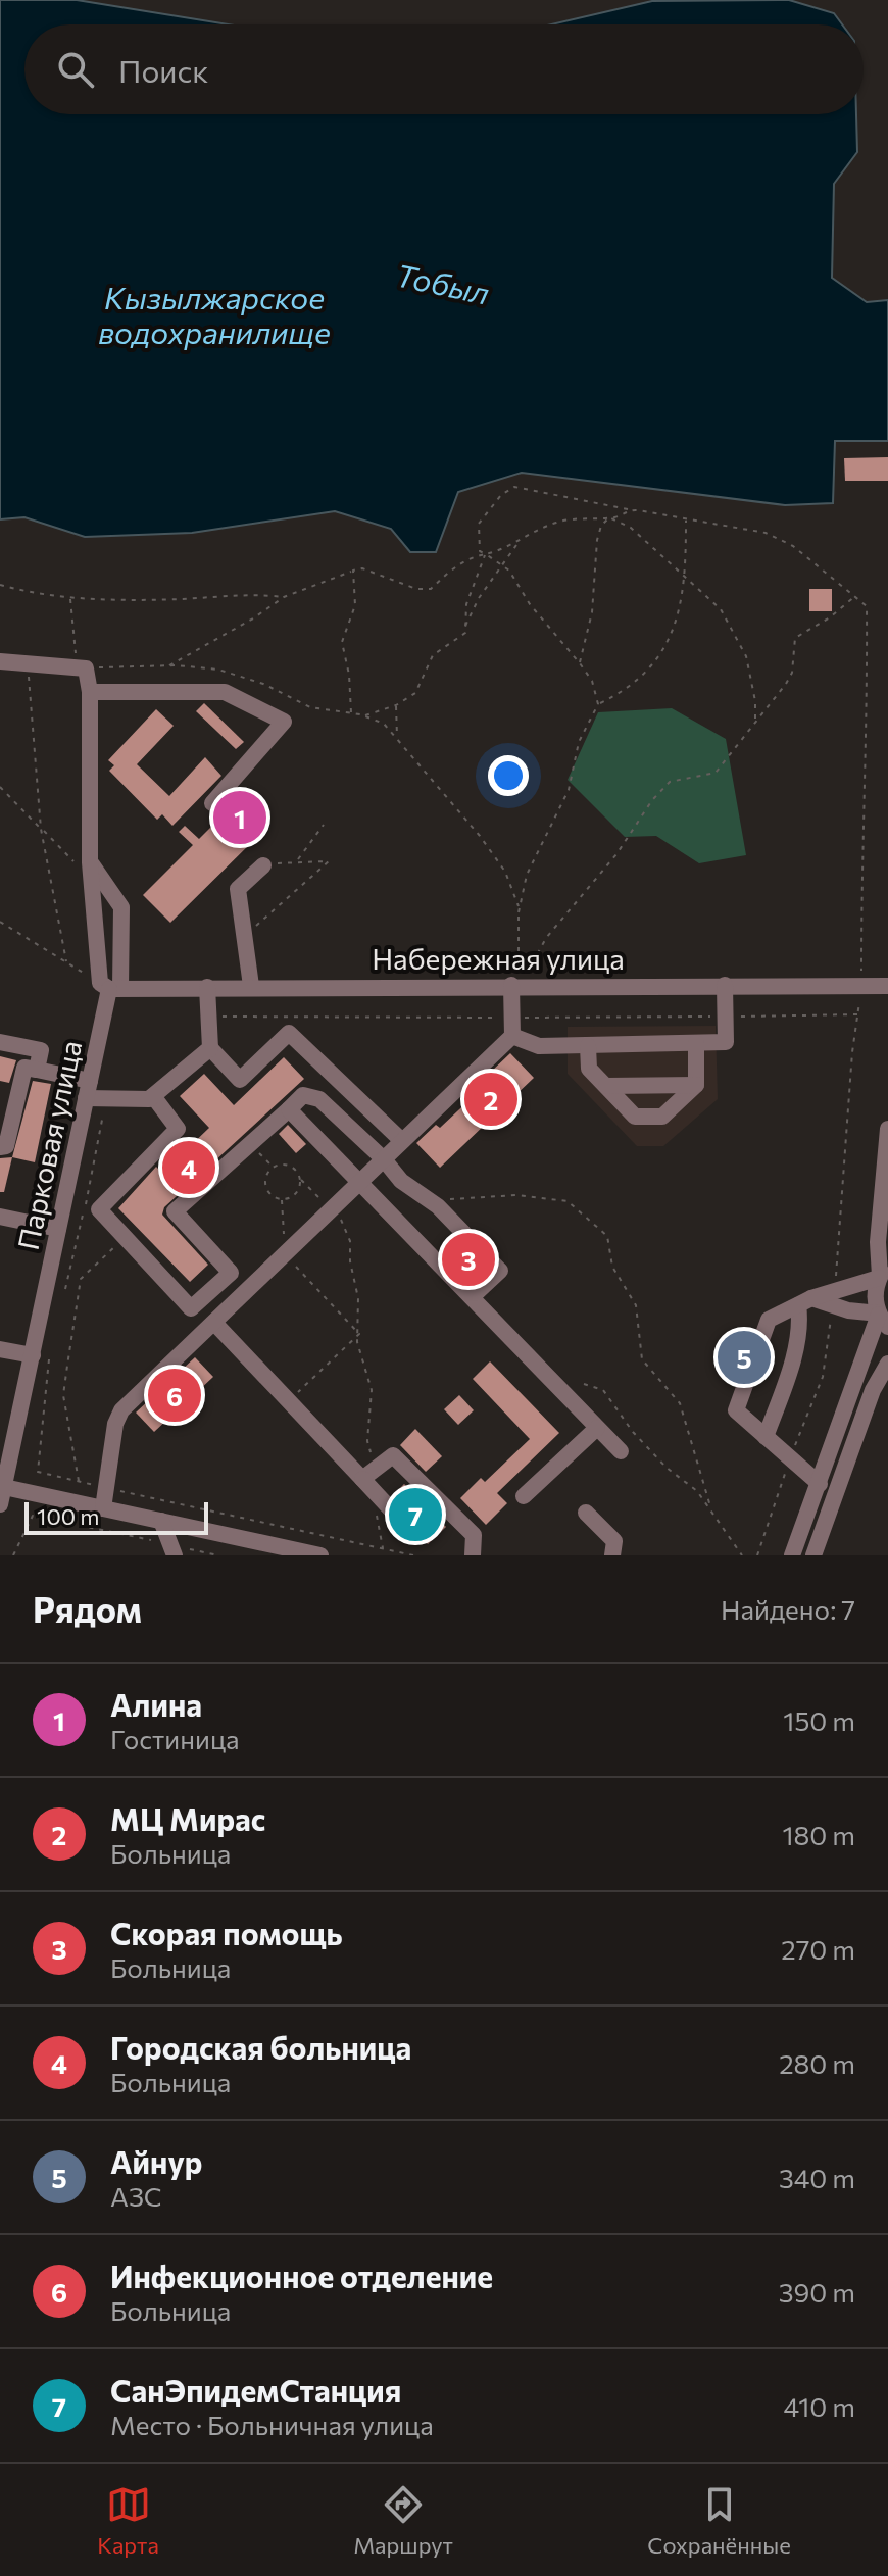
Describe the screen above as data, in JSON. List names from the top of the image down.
{
  "streets": {
    "street": ["Набережная улица", "Парковая улица"]
  },
  "crossings": [
    ["Набережная улица", "Парковая улица"]
  ],
  "water": ["Тобыл", "Кызылжарское водохранилище"],
  "scale_bar": "100 m",
  "page": {
    "search": "Поиск",
    "pins": [
      "1",
      "2",
      "4",
      "3",
      "5",
      "6",
      "7"
    ],
    "scale": "100 m",
    "heading": ["Рядом", "Найдено: 7"],
    "list": [
      {
        "mark": "1",
        "name": "Алина",
        "note": "Гостиница",
        "value": "150 m"
      },
      {
        "mark": "2",
        "name": "МЦ Мирас",
        "note": "Больница",
        "value": "180 m"
      },
      {
        "mark": "3",
        "name": "Скорая помощь",
        "note": "Больница",
        "value": "270 m"
      },
      {
        "mark": "4",
        "name": "Городская больница",
        "note": "Больница",
        "value": "280 m"
      },
      {
        "mark": "5",
        "name": "Айнур",
        "note": "АЗС",
        "value": "340 m"
      },
      {
        "mark": "6",
        "name": "Инфекционное отделение",
        "note": "Больница",
        "value": "390 m"
      },
      {
        "mark": "7",
        "name": "СанЭпидемСтанция",
        "note": "Место · Больничная улица",
        "value": "410 m"
      }
    ],
    "nav": ["Карта", "Маршрут", "Сохранённые"]
  }
}
